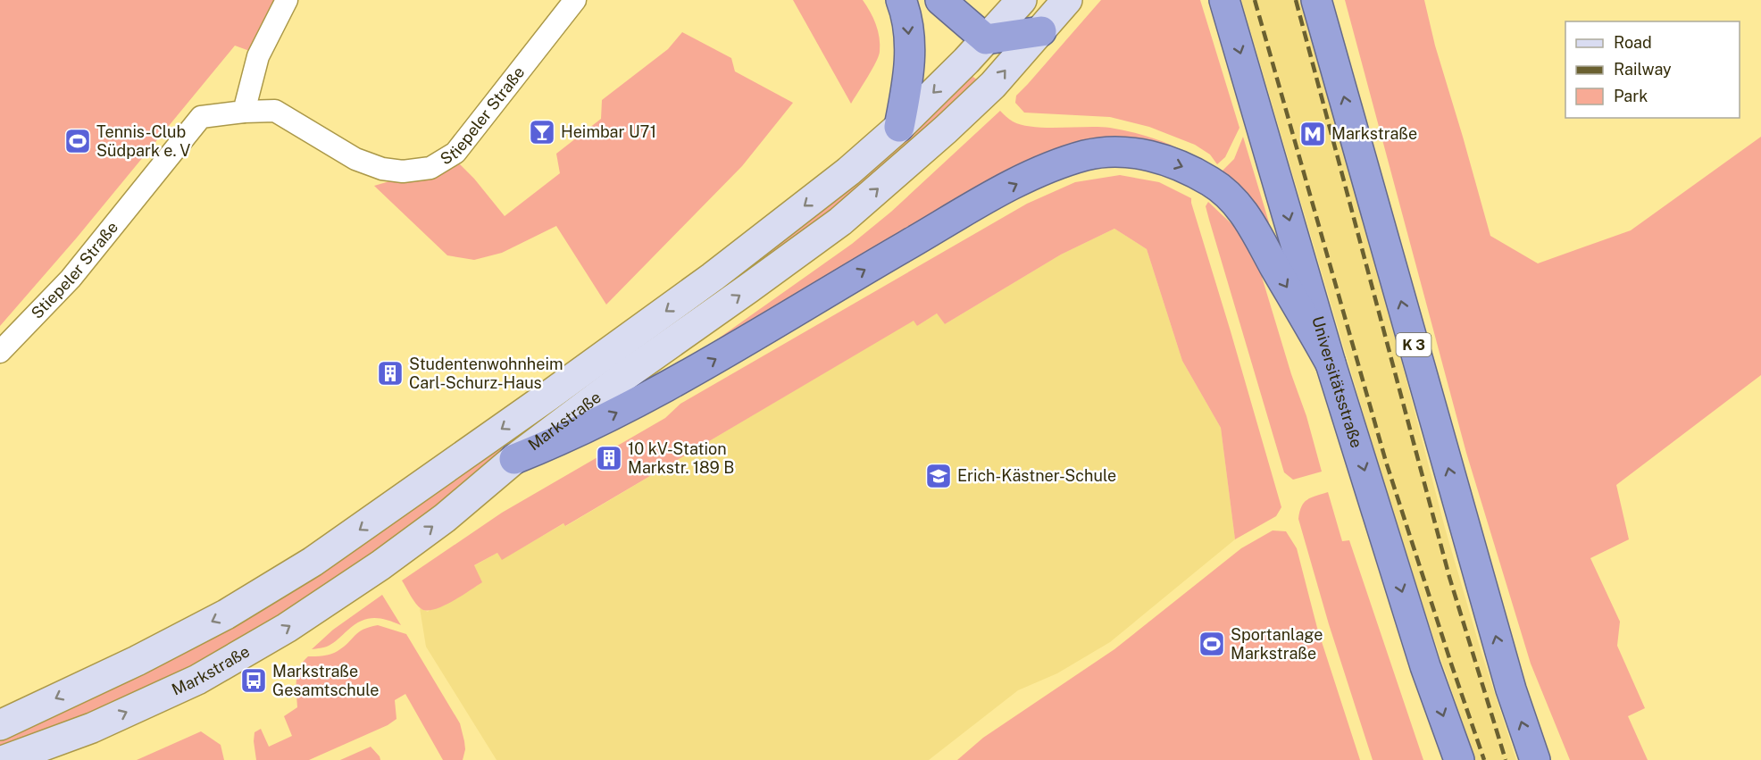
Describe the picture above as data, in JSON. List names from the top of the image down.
{
  "streets": {
    "highway": ["K 3", "Universitätsstraße"],
    "main road": ["Markstraße"],
    "street": ["Stiepeler Straße"]
  },
  "places": {
    "bar": ["Heimbar U71"],
    "metro station": ["Markstraße"],
    "sports": ["Tennis-Club Südpark e. V", "Sportanlage Markstraße"],
    "building": ["Studentenwohnheim Carl-Schurz-Haus", "10 kV-Station Markstr. 189 B"],
    "school or university": ["Erich-Kästner-Schule"],
    "bus stop": ["Markstraße Gesamtschule"]
  },
  "legend": ["Road", "Railway", "Park"]
}
